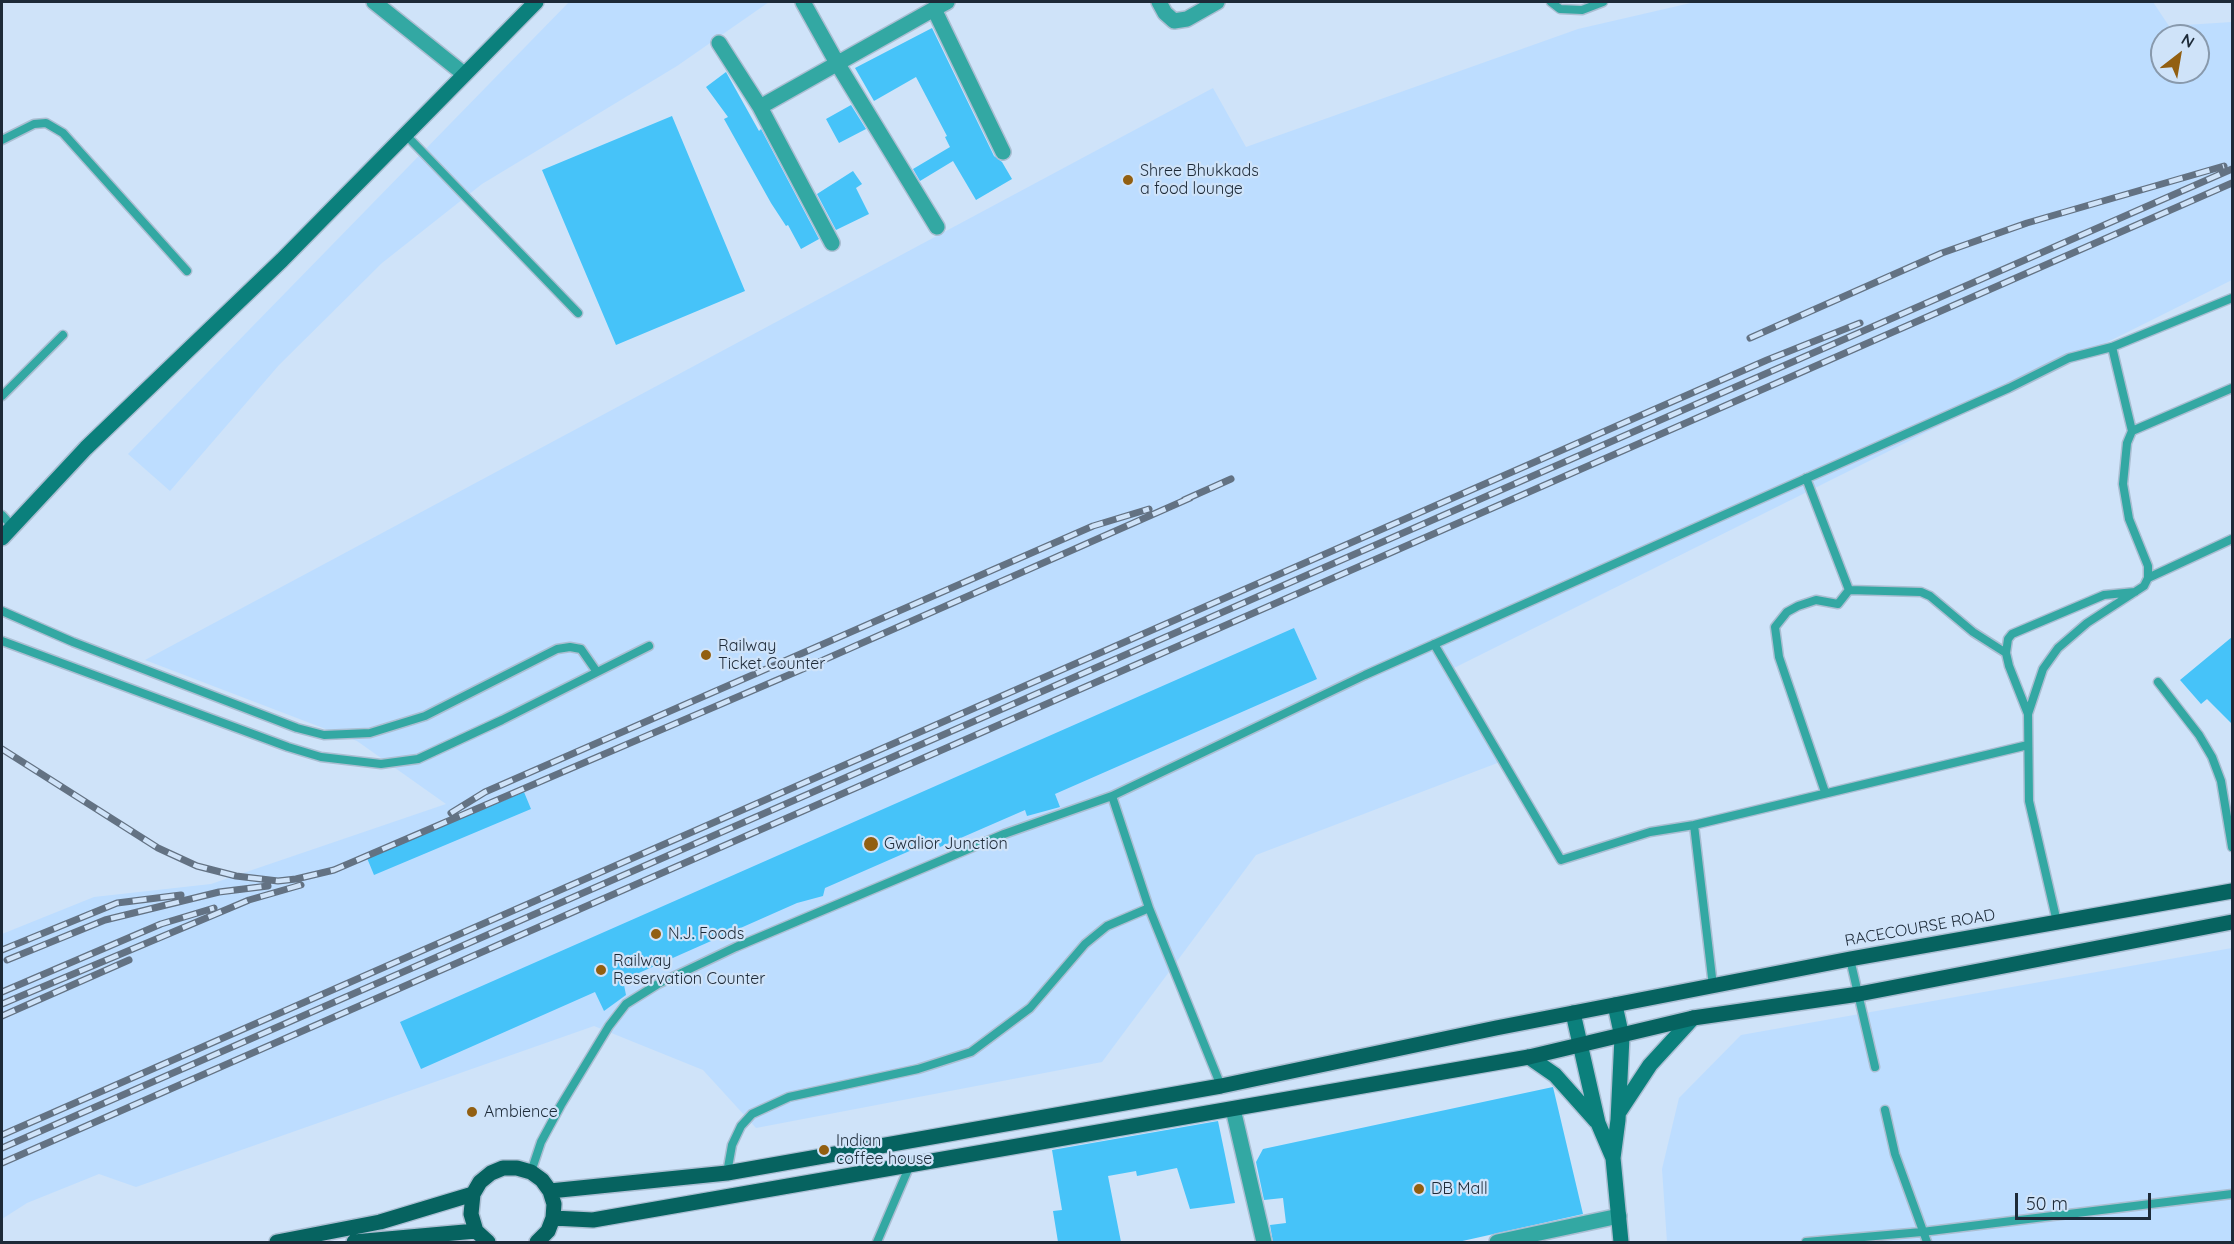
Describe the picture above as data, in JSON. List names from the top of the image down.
{
  "streets": {
    "main road": ["RACECOURSE ROAD"]
  },
  "places": [
    "Shree Bhukkads a food lounge",
    "Railway Ticket Counter",
    "Gwalior Junction",
    "N.J. Foods",
    "Railway Reservation Counter",
    "Ambience",
    "Indian coffee house",
    "DB Mall"
  ],
  "scale_bar": "50 m",
  "north": "top right"
}
